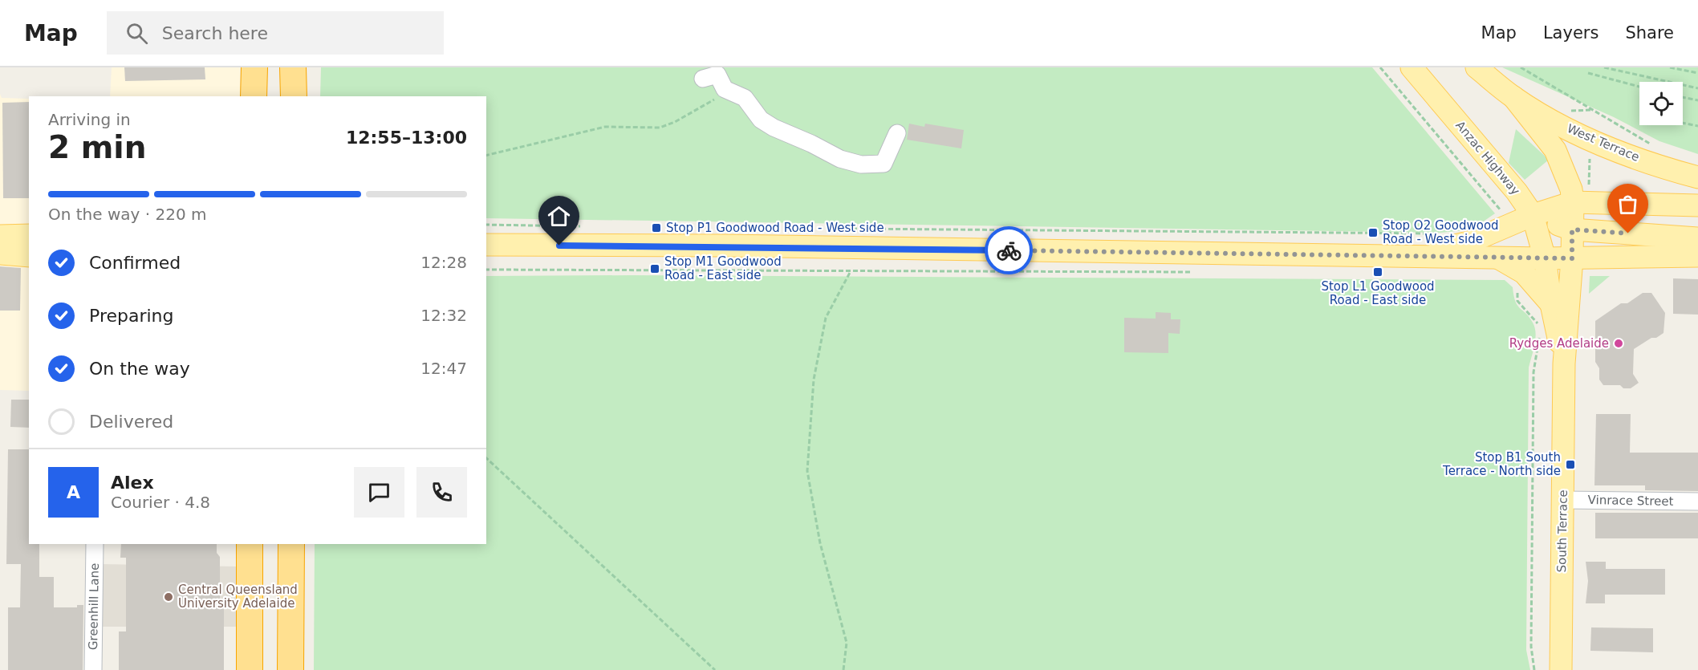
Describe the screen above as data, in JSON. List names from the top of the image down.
{
  "streets": {
    "main road": ["West Terrace", "Anzac Highway", "South Terrace"],
    "street": ["Vinrace Street", "Greenhill Lane"]
  },
  "crossings": [
    ["West Terrace", "South Terrace"],
    ["Anzac Highway", "South Terrace"],
    ["Vinrace Street", "South Terrace"]
  ],
  "places": {
    "transit": [
      "Stop P1 Goodwood Road - West side",
      "Stop O2 Goodwood Road - West side",
      "Stop M1 Goodwood Road - East side",
      "Stop L1 Goodwood Road - East side",
      "Stop B1 South Terrace - North side"
    ],
    "other": ["Rydges Adelaide", "Central Queensland University Adelaide"]
  },
  "page": {
    "header": "Map",
    "search": "Search here",
    "nav": ["Map", "Layers", "Share"],
    "heading": ["2 min", "Arriving in", "12:55–13:00"],
    "panel": ["Alex", "Courier · 4.8"],
    "bar": "On the way · 220 m",
    "list": [
      ["Confirmed", "12:28"],
      ["Preparing", "12:32"],
      ["On the way", "12:47"],
      "Delivered"
    ],
    "round": "A"
  }
}
